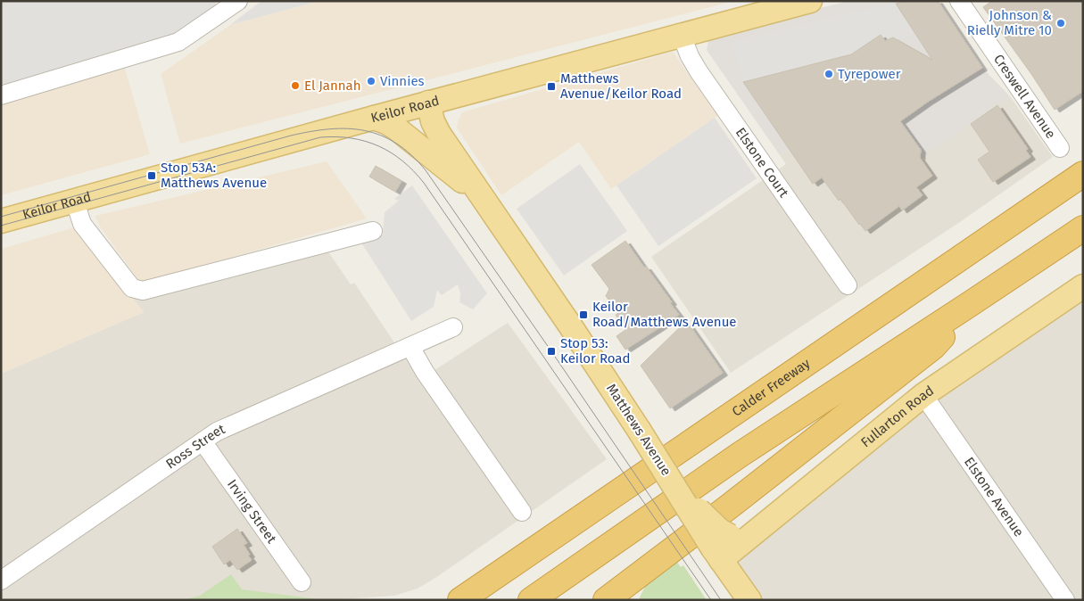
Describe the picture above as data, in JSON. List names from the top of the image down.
{
  "streets": {
    "highway": ["Calder Freeway"],
    "main road": ["Keilor Road", "Fullarton Road", "Matthews Avenue"],
    "street": [
      "Creswell Avenue",
      "Elstone Court",
      "Ross Street",
      "Elstone Avenue",
      "Irving Street"
    ]
  },
  "crossings": [
    ["Keilor Road", "Elstone Court"],
    ["Keilor Road", "Matthews Avenue"],
    ["Fullarton Road", "Matthews Avenue"],
    ["Fullarton Road", "Elstone Avenue"],
    ["Ross Street", "Irving Street"]
  ],
  "places": {
    "other": [
      "Johnson & Rielly Mitre 10",
      "Tyrepower",
      "Vinnies",
      "El Jannah"
    ],
    "transit": [
      "Matthews Avenue/Keilor Road",
      "Stop 53A: Matthews Avenue",
      "Keilor Road/Matthews Avenue",
      "Stop 53: Keilor Road"
    ]
  }
}
